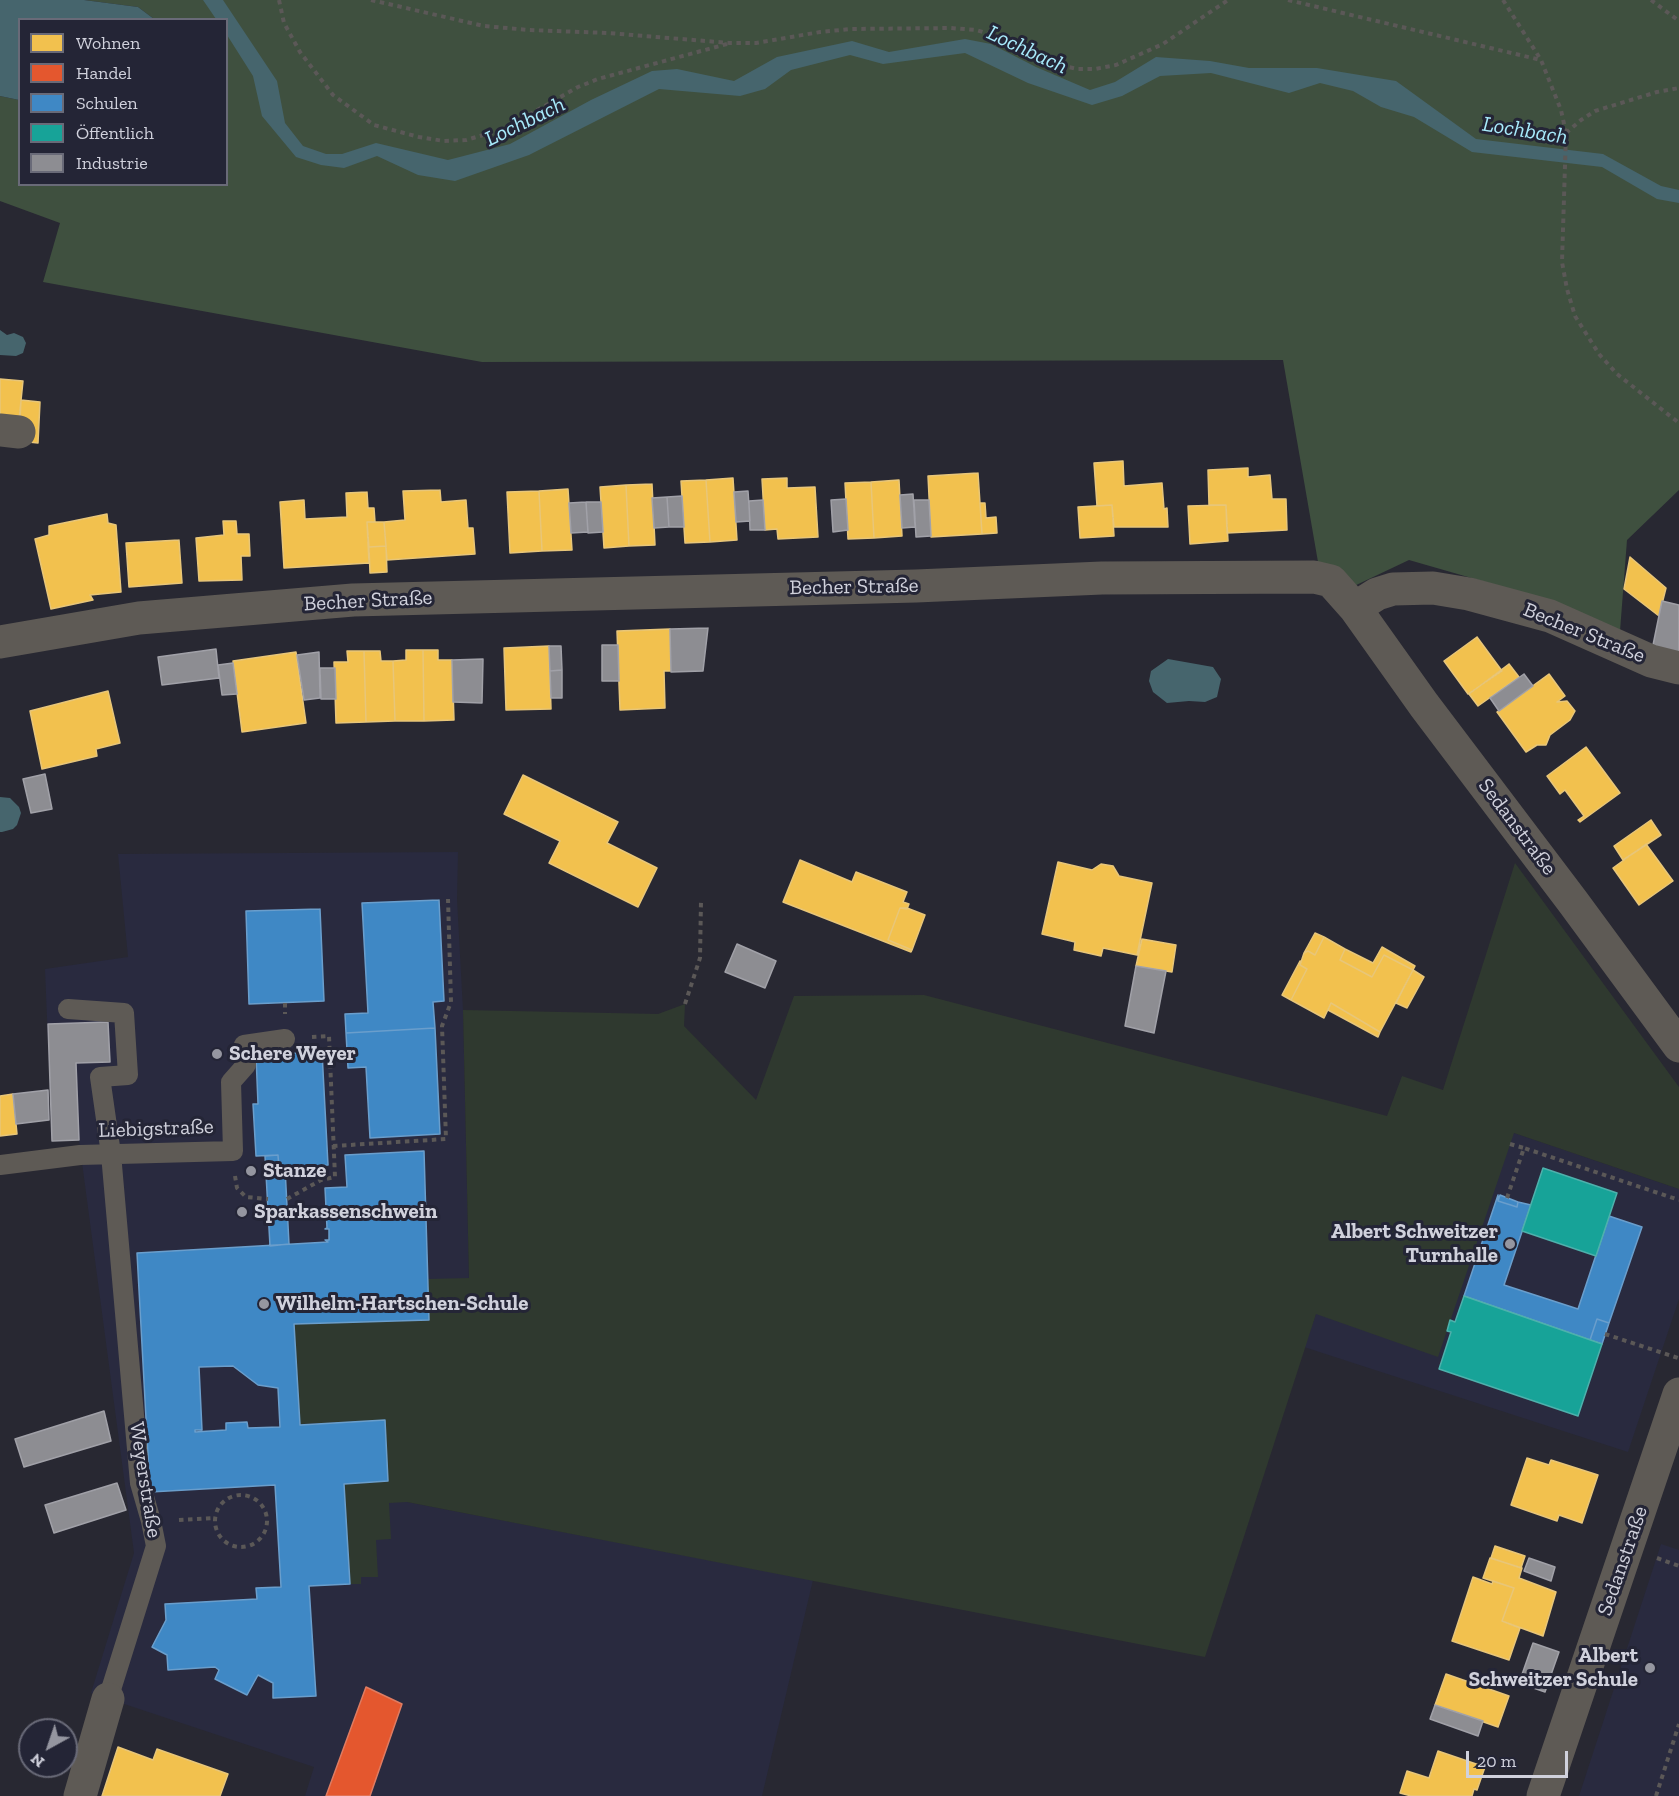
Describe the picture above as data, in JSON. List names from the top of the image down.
{
  "streets": {
    "street": ["Becher Straße", "Sedanstraße", "Weyerstraße"],
    "lane": ["Liebigstraße"]
  },
  "crossings": [
    ["Becher Straße", "Sedanstraße"],
    ["Liebigstraße", "Weyerstraße"]
  ],
  "water": ["Lochbach"],
  "places": [
    "Schere Weyer",
    "Stanze",
    "Sparkassenschwein",
    "Albert Schweitzer Turnhalle",
    "Wilhelm-Hartschen-Schule",
    "Albert Schweitzer Schule"
  ],
  "legend": [
    "Wohnen",
    "Handel",
    "Schulen",
    "Öffentlich",
    "Industrie"
  ],
  "scale_bar": "20 m",
  "north": "bottom left"
}
